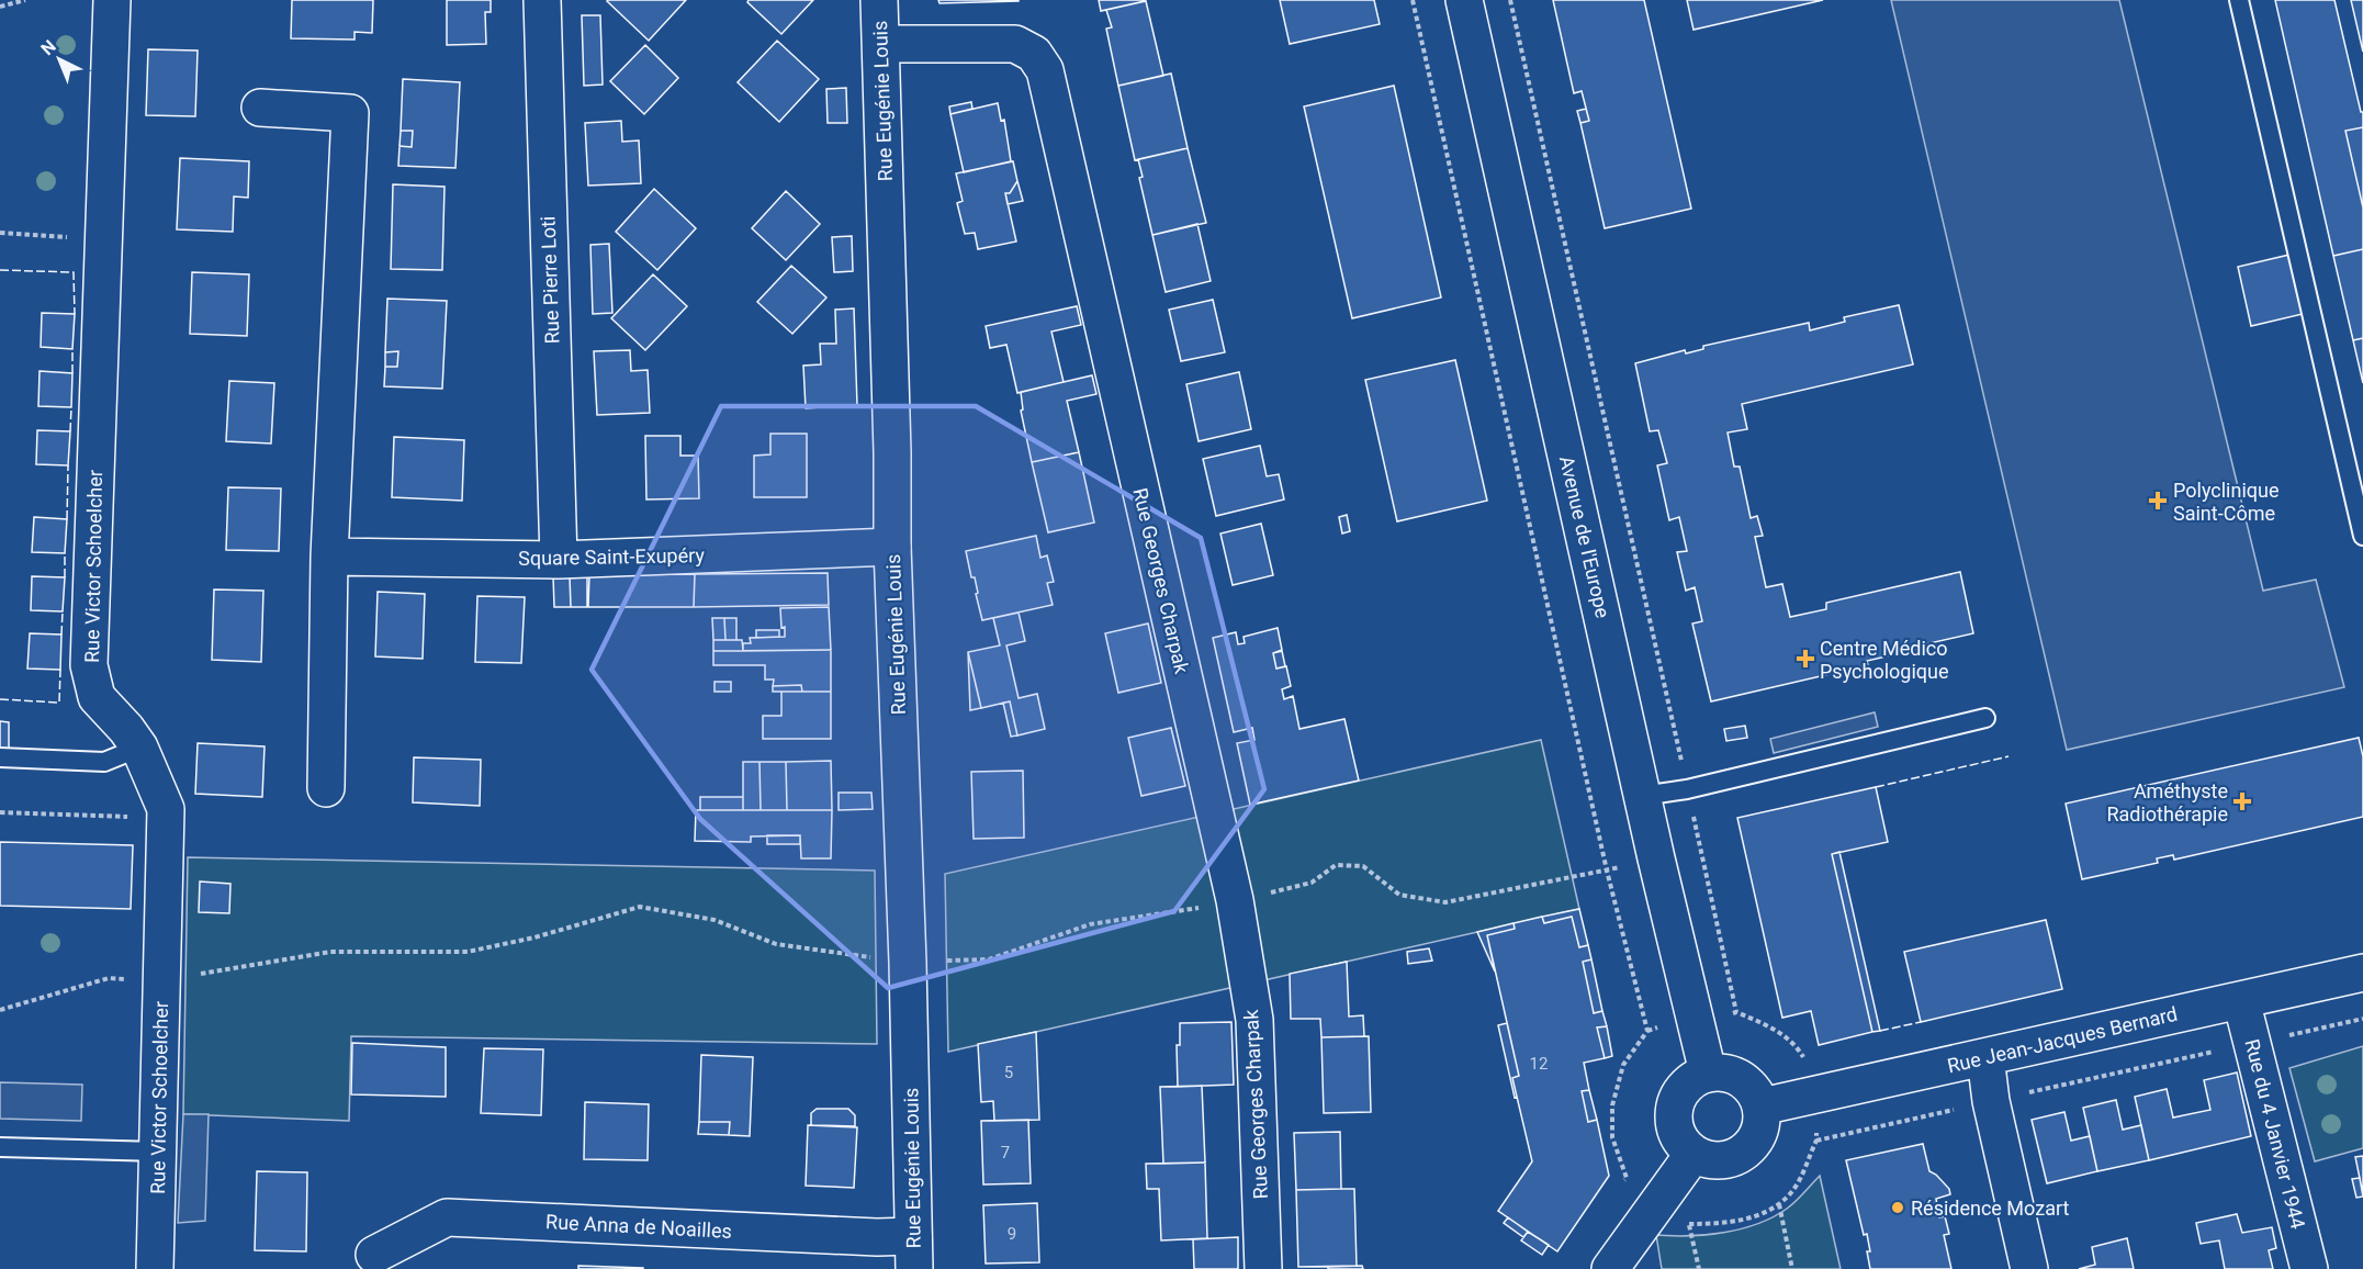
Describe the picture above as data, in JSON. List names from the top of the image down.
{
  "streets": {
    "street": [
      "Rue Eugénie Louis",
      "Rue Pierre Loti",
      "Avenue de l'Europe",
      "Square Saint-Exupéry",
      "Rue Victor Schoelcher",
      "Rue Georges Charpak",
      "Rue Jean-Jacques Bernard",
      "Rue du 4 Janvier 1944",
      "Rue Anna de Noailles"
    ]
  },
  "crossings": [
    ["Rue Eugénie Louis", "Square Saint-Exupéry"],
    ["Rue Eugénie Louis", "Rue Georges Charpak"],
    ["Rue Eugénie Louis", "Rue Anna de Noailles"],
    ["Rue Pierre Loti", "Square Saint-Exupéry"],
    ["Avenue de l'Europe", "Rue Jean-Jacques Bernard"],
    ["Rue Jean-Jacques Bernard", "Rue du 4 Janvier 1944"]
  ],
  "places": {
    "health": ["Polyclinique Saint-Côme", "Centre Médico Psychologique", "Améthyste Radiothérapie"],
    "other": ["Résidence Mozart"]
  },
  "house_numbers": [
    "12",
    "5",
    "7",
    "9"
  ],
  "north": "top left"
}
